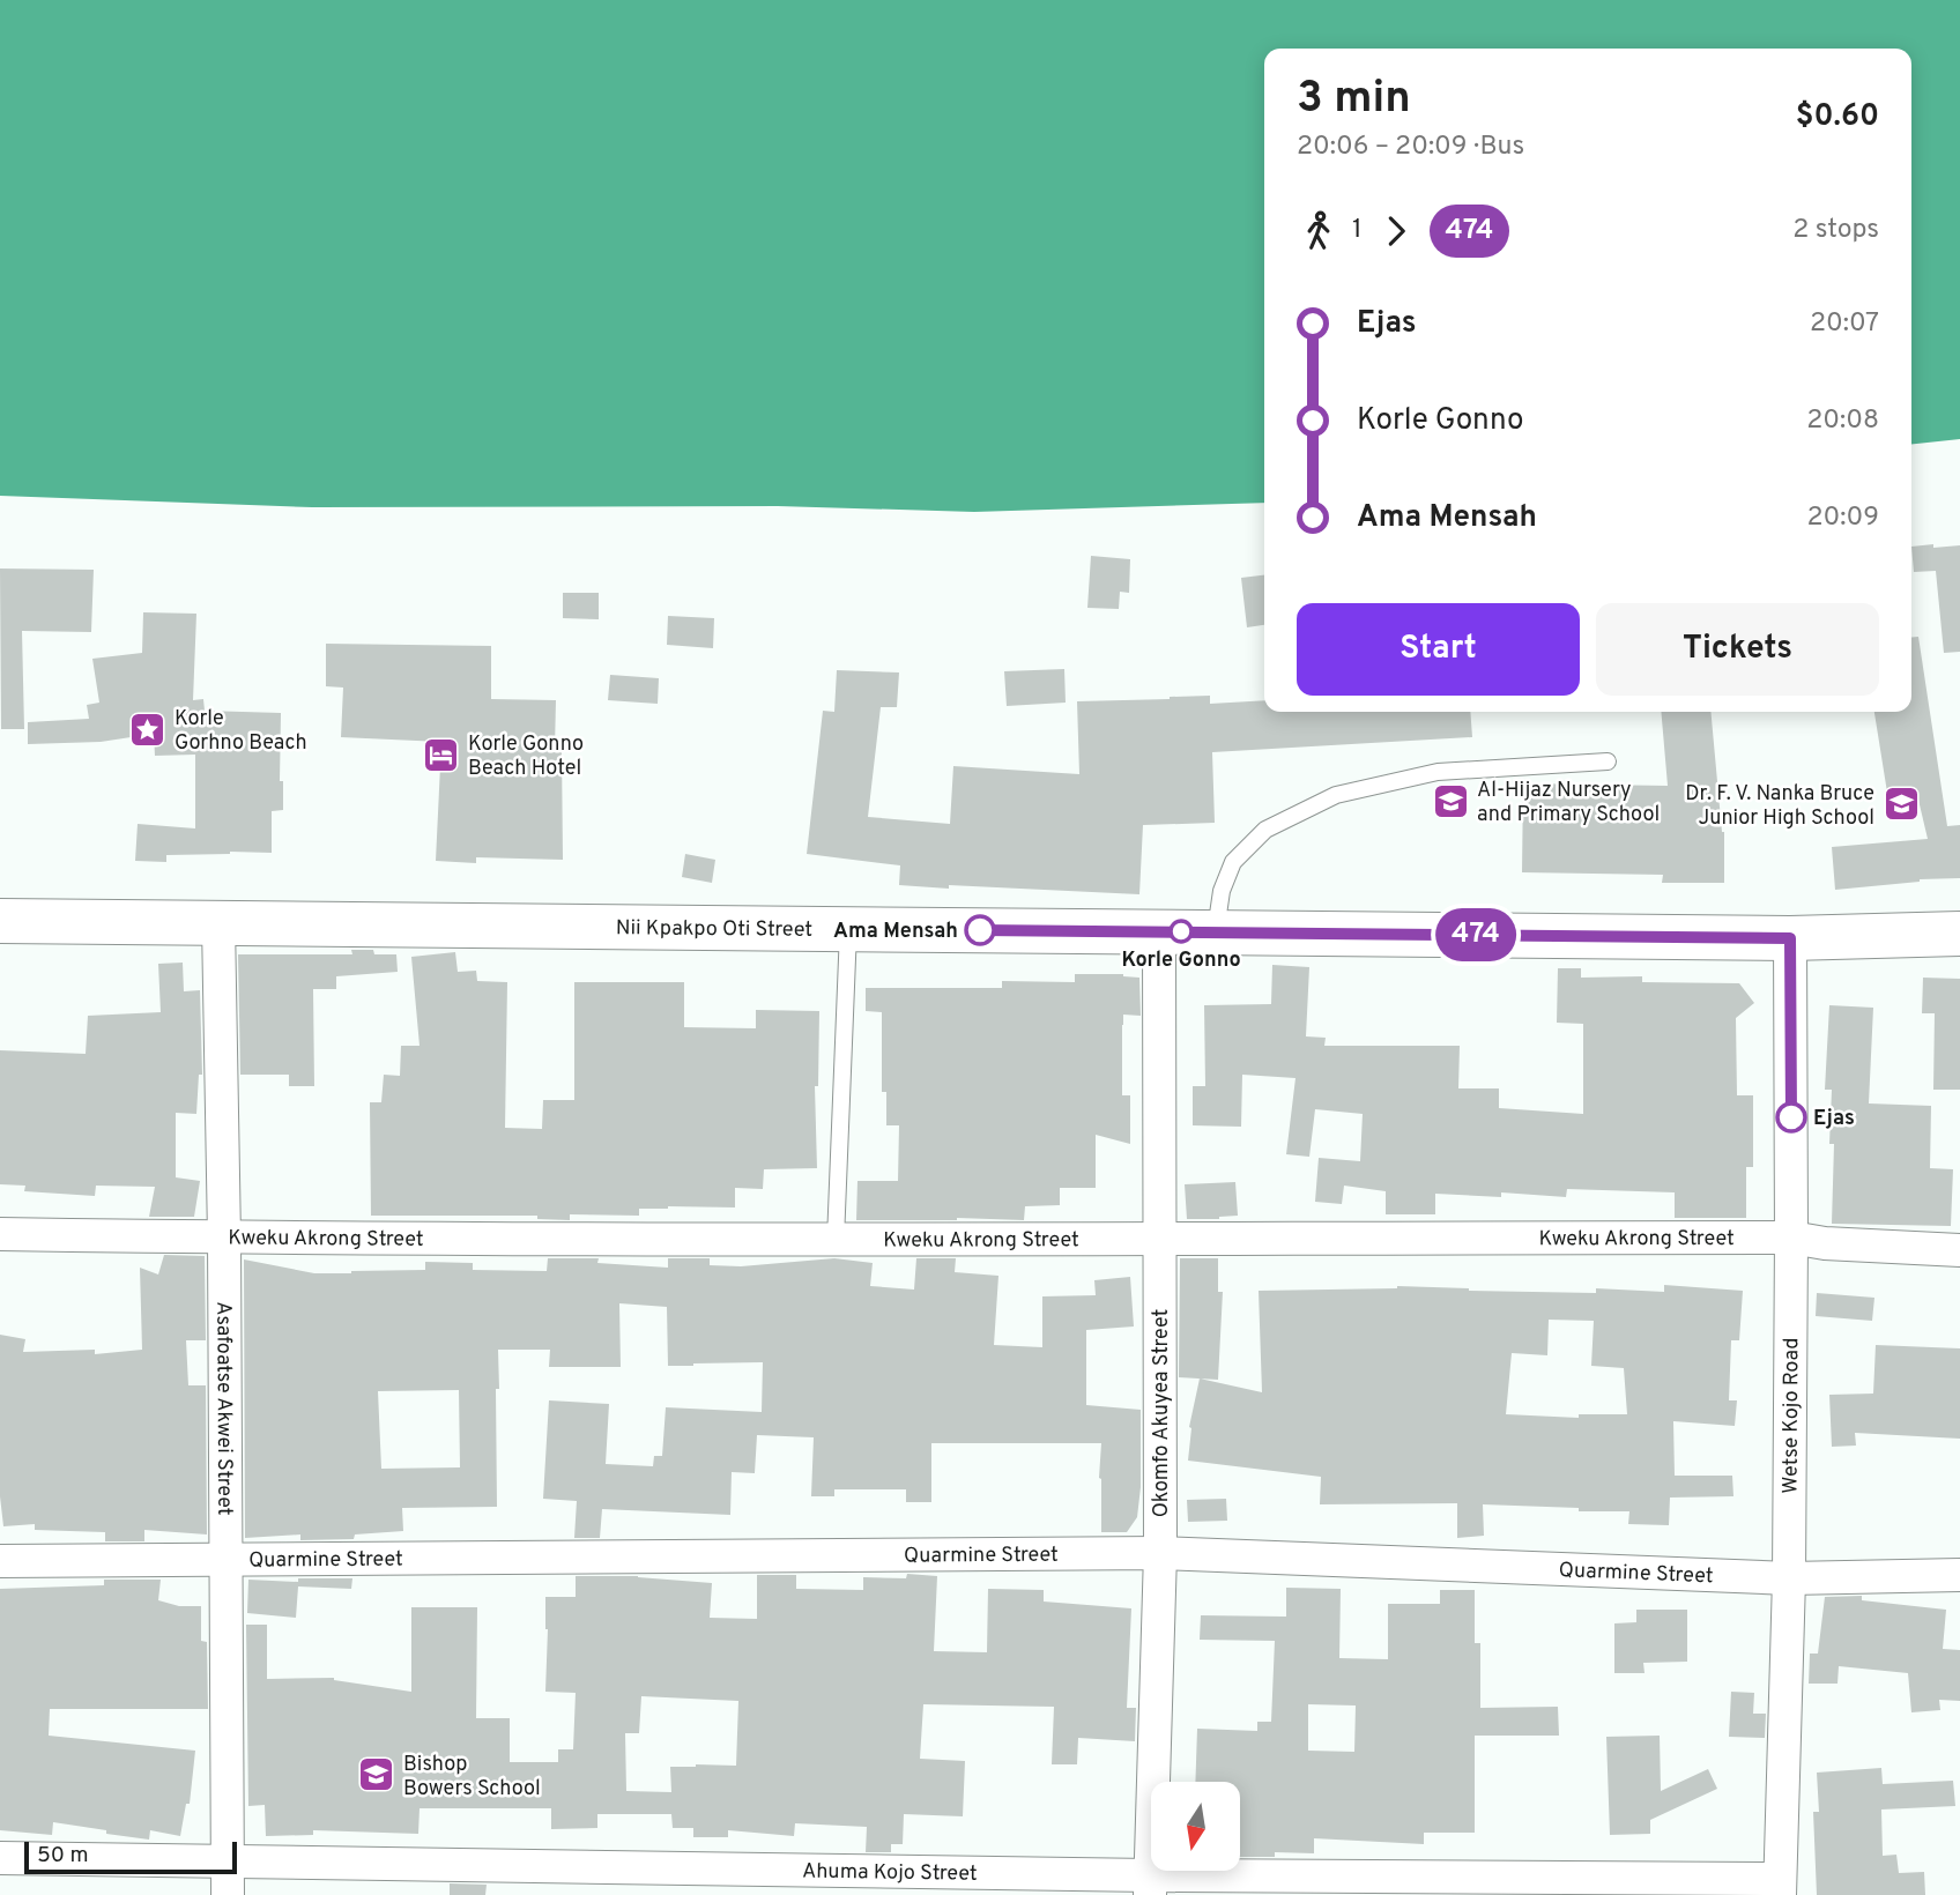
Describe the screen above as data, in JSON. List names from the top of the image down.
{
  "streets": {
    "main road": ["Nii Kpakpo Oti Street"],
    "street": [
      "Kweku Akrong Street",
      "Asafoatse Akwei Street",
      "Okomfo Akuyea Street",
      "Wetse Kojo Road",
      "Quarmine Street",
      "Ahuma Kojo Street"
    ]
  },
  "crossings": [
    ["Nii Kpakpo Oti Street", "Asafoatse Akwei Street"],
    ["Nii Kpakpo Oti Street", "Okomfo Akuyea Street"],
    ["Nii Kpakpo Oti Street", "Wetse Kojo Road"],
    ["Kweku Akrong Street", "Asafoatse Akwei Street"],
    ["Kweku Akrong Street", "Okomfo Akuyea Street"],
    ["Kweku Akrong Street", "Wetse Kojo Road"],
    ["Asafoatse Akwei Street", "Quarmine Street"],
    ["Asafoatse Akwei Street", "Ahuma Kojo Street"],
    ["Okomfo Akuyea Street", "Quarmine Street"],
    ["Okomfo Akuyea Street", "Ahuma Kojo Street"],
    ["Wetse Kojo Road", "Quarmine Street"],
    ["Wetse Kojo Road", "Ahuma Kojo Street"]
  ],
  "places": {
    "place": ["Korle Gorhno Beach"],
    "hotel": ["Korle Gonno Beach Hotel"],
    "school or university": ["Al-Hijaz Nursery and Primary School", "Dr. F. V. Nanka Bruce Junior High School", "Bishop Bowers School"],
    "other": ["Ama Mensah", "Korle Gonno", "Ejas"]
  },
  "lines": ["bus line 474"],
  "scale_bar": "50 m",
  "north": "bottom",
  "page": {
    "on_map": "474",
    "heading": ["3 min", "20:06 – 20:09 · Bus", "$0.60"],
    "legs": ["1", "474", "2 stops"],
    "list": [
      {
        "name": "Ejas",
        "value": "20:07"
      },
      {
        "name": "Korle Gonno",
        "value": "20:08"
      },
      {
        "name": "Ama Mensah",
        "value": "20:09"
      }
    ],
    "buttons": ["Start", "Tickets"],
    "scale": "50 m"
  }
}
